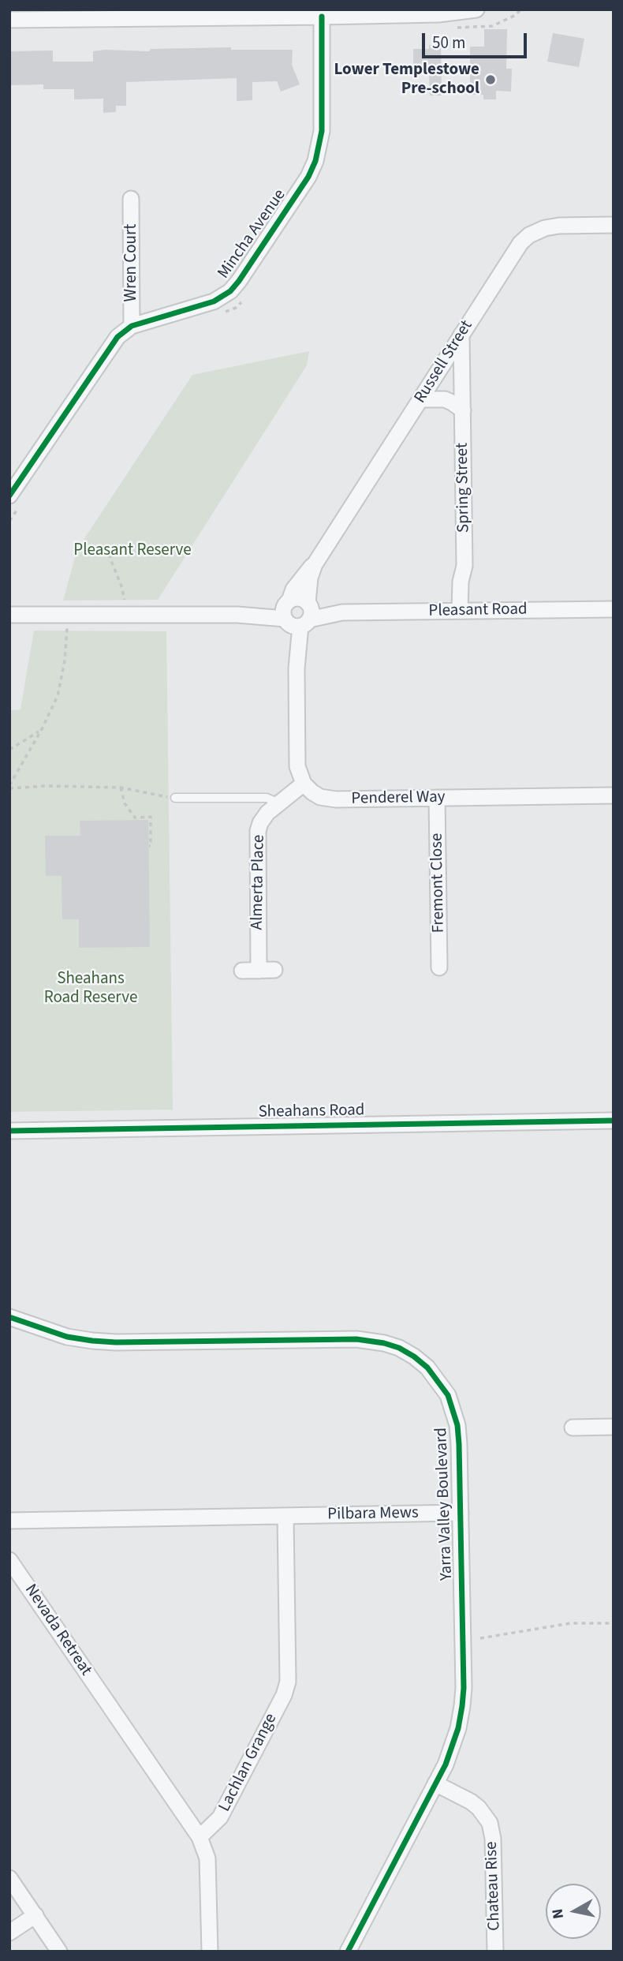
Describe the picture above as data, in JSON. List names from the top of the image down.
{
  "streets": {
    "street": [
      "Mincha Avenue",
      "Wren Court",
      "Russell Street",
      "Spring Street",
      "Pleasant Road",
      "Penderel Way",
      "Almerta Place",
      "Fremont Close",
      "Sheahans Road",
      "Yarra Valley Boulevard",
      "Pilbara Mews",
      "Nevada Retreat",
      "Lachlan Grange",
      "Chateau Rise"
    ]
  },
  "crossings": [
    ["Mincha Avenue", "Wren Court"],
    ["Russell Street", "Spring Street"],
    ["Russell Street", "Pleasant Road"],
    ["Spring Street", "Pleasant Road"],
    ["Penderel Way", "Almerta Place"],
    ["Penderel Way", "Fremont Close"],
    ["Yarra Valley Boulevard", "Pilbara Mews"],
    ["Yarra Valley Boulevard", "Chateau Rise"],
    ["Pilbara Mews", "Lachlan Grange"],
    ["Nevada Retreat", "Lachlan Grange"]
  ],
  "parks": ["Pleasant Reserve", "Sheahans Road Reserve"],
  "places": ["Lower Templestowe Pre-school"],
  "scale_bar": "50 m",
  "north": "left"
}
